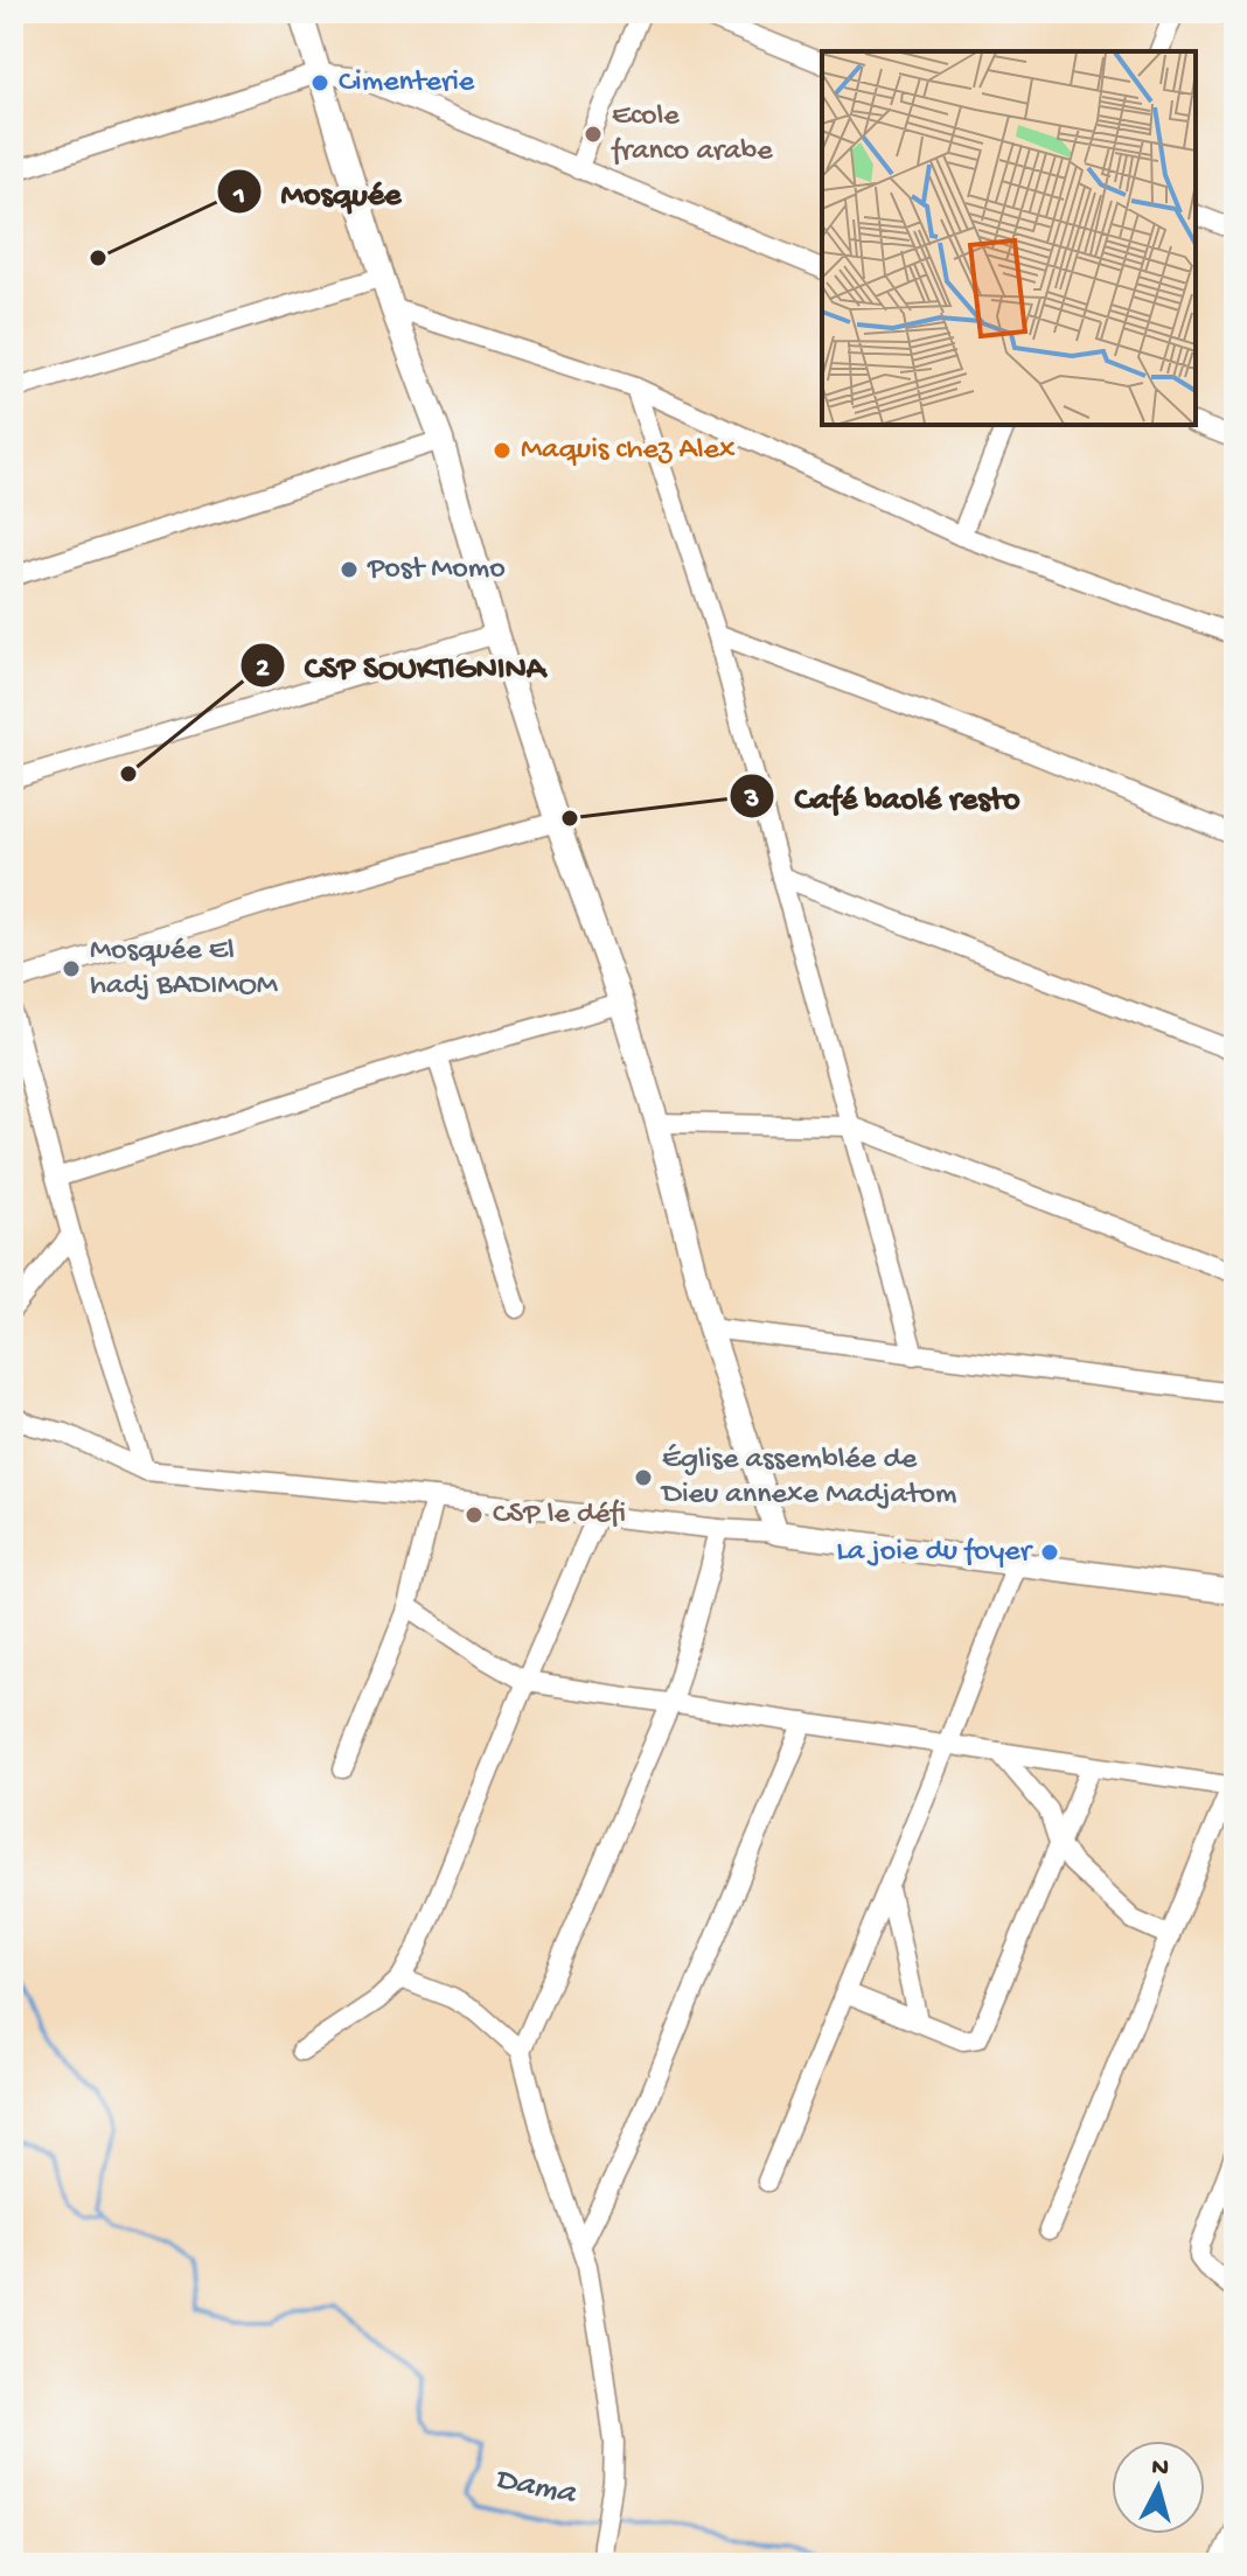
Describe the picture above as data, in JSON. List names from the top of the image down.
{
  "water": ["Dama"],
  "places": [
    "Cimenterie",
    "Ecole franco arabe",
    "Mosquée",
    "Maquis chez Alex",
    "Post Momo",
    "CSP SOUKTIGNINA",
    "Café baolé resto",
    "Mosquée El hadj BADIMOM",
    "Église assemblée de Dieu annexe Madjatom",
    "CSP le défi",
    "La joie du foyer"
  ],
  "north": "top"
}
